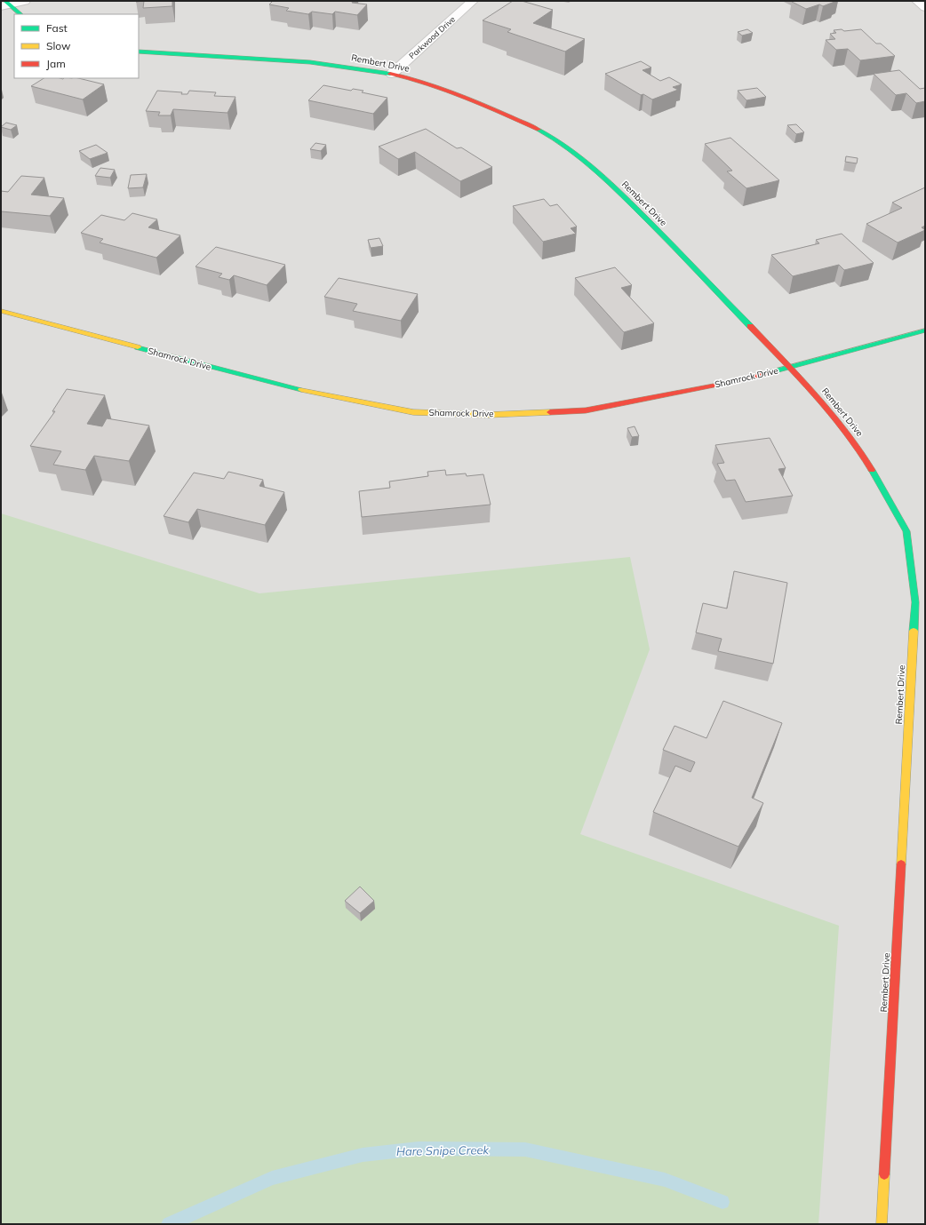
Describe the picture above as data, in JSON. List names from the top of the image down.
{
  "streets": {
    "street": ["Parkwood Drive", "Rembert Drive", "Shamrock Drive"]
  },
  "crossings": [
    ["Parkwood Drive", "Rembert Drive"],
    ["Rembert Drive", "Shamrock Drive"]
  ],
  "water": ["Hare Snipe Creek"],
  "legend": ["Fast", "Slow", "Jam"]
}
